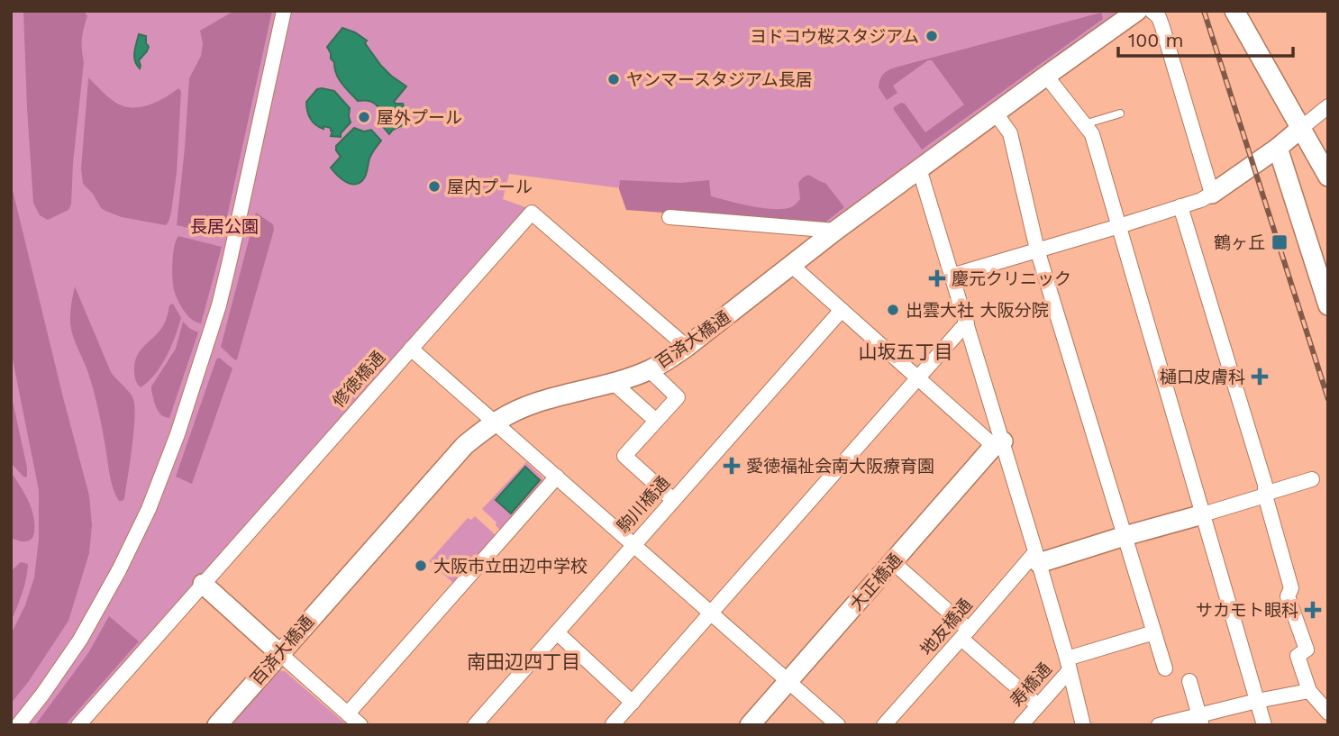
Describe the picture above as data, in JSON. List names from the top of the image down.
{
  "streets": {
    "street": [
      "百済大橋通",
      "修徳橋通",
      "駒川橋通",
      "大正橋通",
      "地友橋通",
      "寿橋通"
    ]
  },
  "crossings": [
    ["百済大橋通", "修徳橋通"]
  ],
  "districts": ["山坂五丁目", "南田辺四丁目"],
  "parks": ["長居公園"],
  "places": {
    "other": [
      "ヨドコウ桜スタジアム",
      "ヤンマースタジアム長居",
      "屋外プール",
      "屋内プール",
      "出雲大社 大阪分院",
      "大阪市立田辺中学校"
    ],
    "transit": ["鶴ヶ丘"],
    "health": [
      "慶元クリニック",
      "樋口皮膚科",
      "愛徳福祉会南大阪療育園",
      "サカモト眼科"
    ]
  },
  "scale_bar": "100 m"
}
